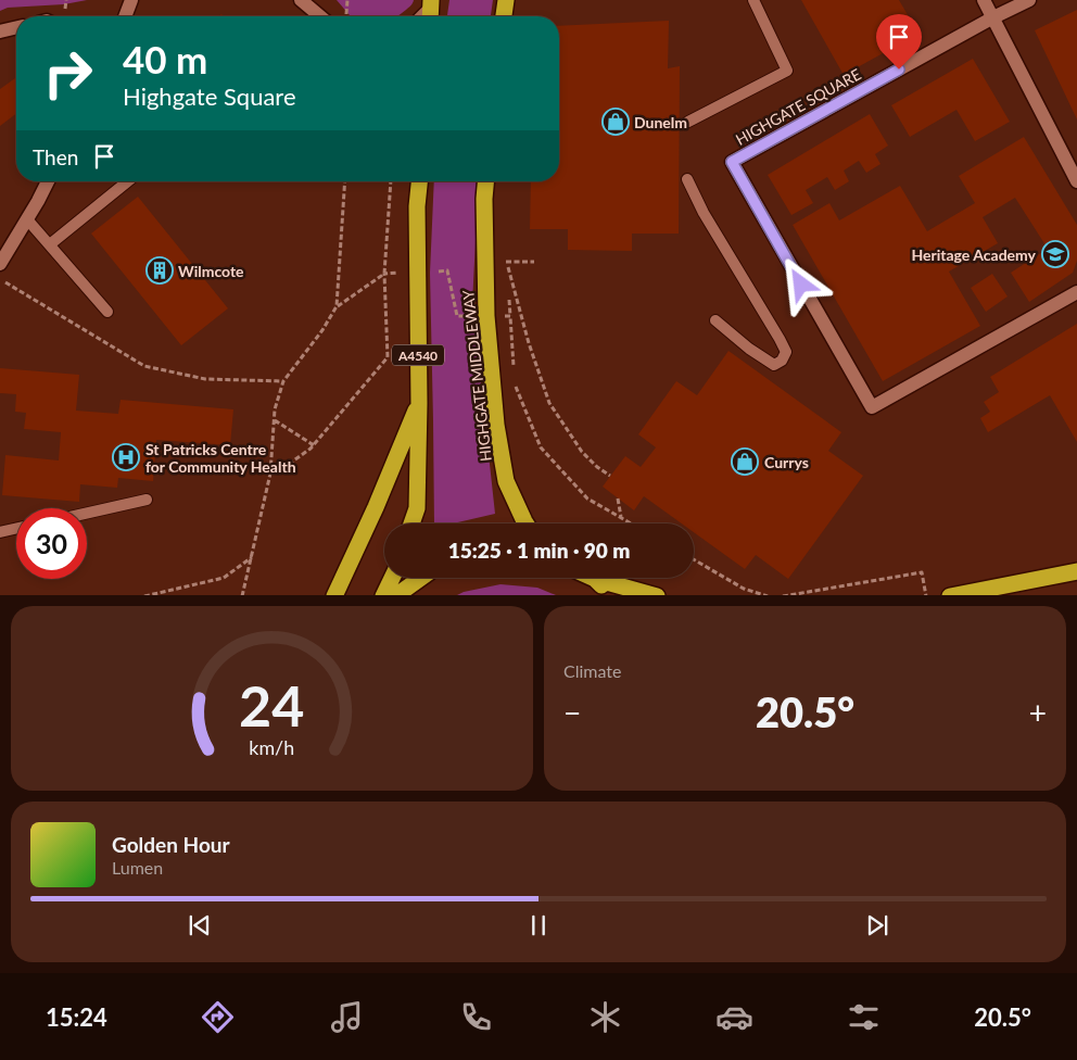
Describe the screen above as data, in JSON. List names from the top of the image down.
{
  "streets": {
    "highway": ["A4540", "HIGHGATE MIDDLEWAY"],
    "street": ["HIGHGATE SQUARE"]
  },
  "places": {
    "shop": ["Dunelm", "Currys"],
    "school or university": ["Heritage Academy"],
    "building": ["Wilmcote"],
    "hospital": ["St Patricks Centre for Community Health"]
  },
  "page": {
    "turn": ["40 m", "Highgate Square"],
    "then": "Then",
    "limit": "30",
    "trip": "15:25 · 1 min · 90 m",
    "tile": "Climate",
    "heat": ["−", "20.5°", "+"],
    "song": ["Golden Hour", "Lumen"],
    "tabs": ["15:24", "20.5°"],
    "gauge": ["24", "km/h"]
  }
}
